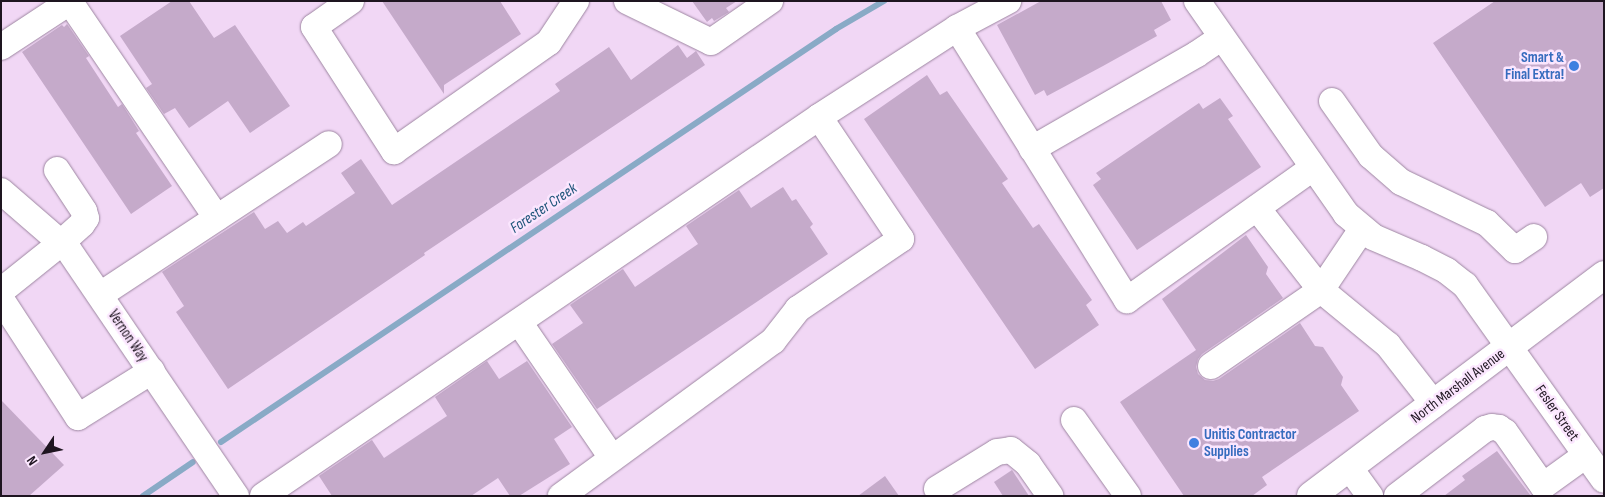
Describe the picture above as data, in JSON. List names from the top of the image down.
{
  "streets": {
    "main road": ["North Marshall Avenue"],
    "street": ["Vernon Way", "Fesler Street"]
  },
  "crossings": [
    ["North Marshall Avenue", "Fesler Street"]
  ],
  "water": ["Forester Creek"],
  "places": ["Smart & Final Extra!", "Unitis Contractor Supplies"],
  "north": "bottom left"
}
